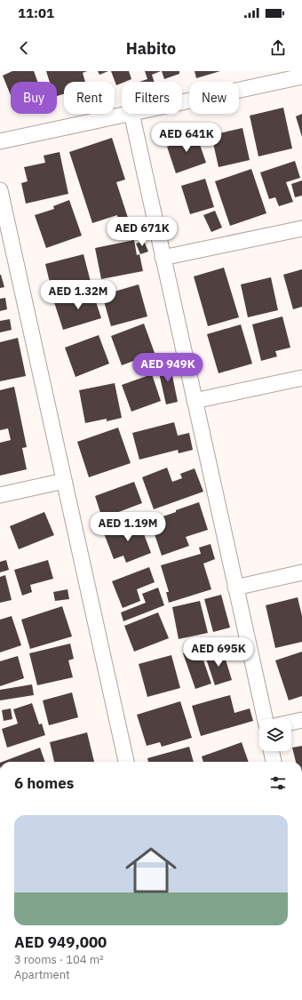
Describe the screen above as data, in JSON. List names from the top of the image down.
{
  "page": {
    "status": "11:01",
    "header": "Habito",
    "chip": [
      "Buy",
      "Rent",
      "Filters",
      "New"
    ],
    "price": [
      "AED 641K",
      "AED 671K",
      "AED 1.32M",
      "AED 949K",
      "AED 1.19M",
      "AED 695K"
    ],
    "heading": "6 homes",
    "list": [
      {
        "name": "AED 949,000",
        "note": "3 rooms · 104 m² · Apartment"
      }
    ]
  }
}
